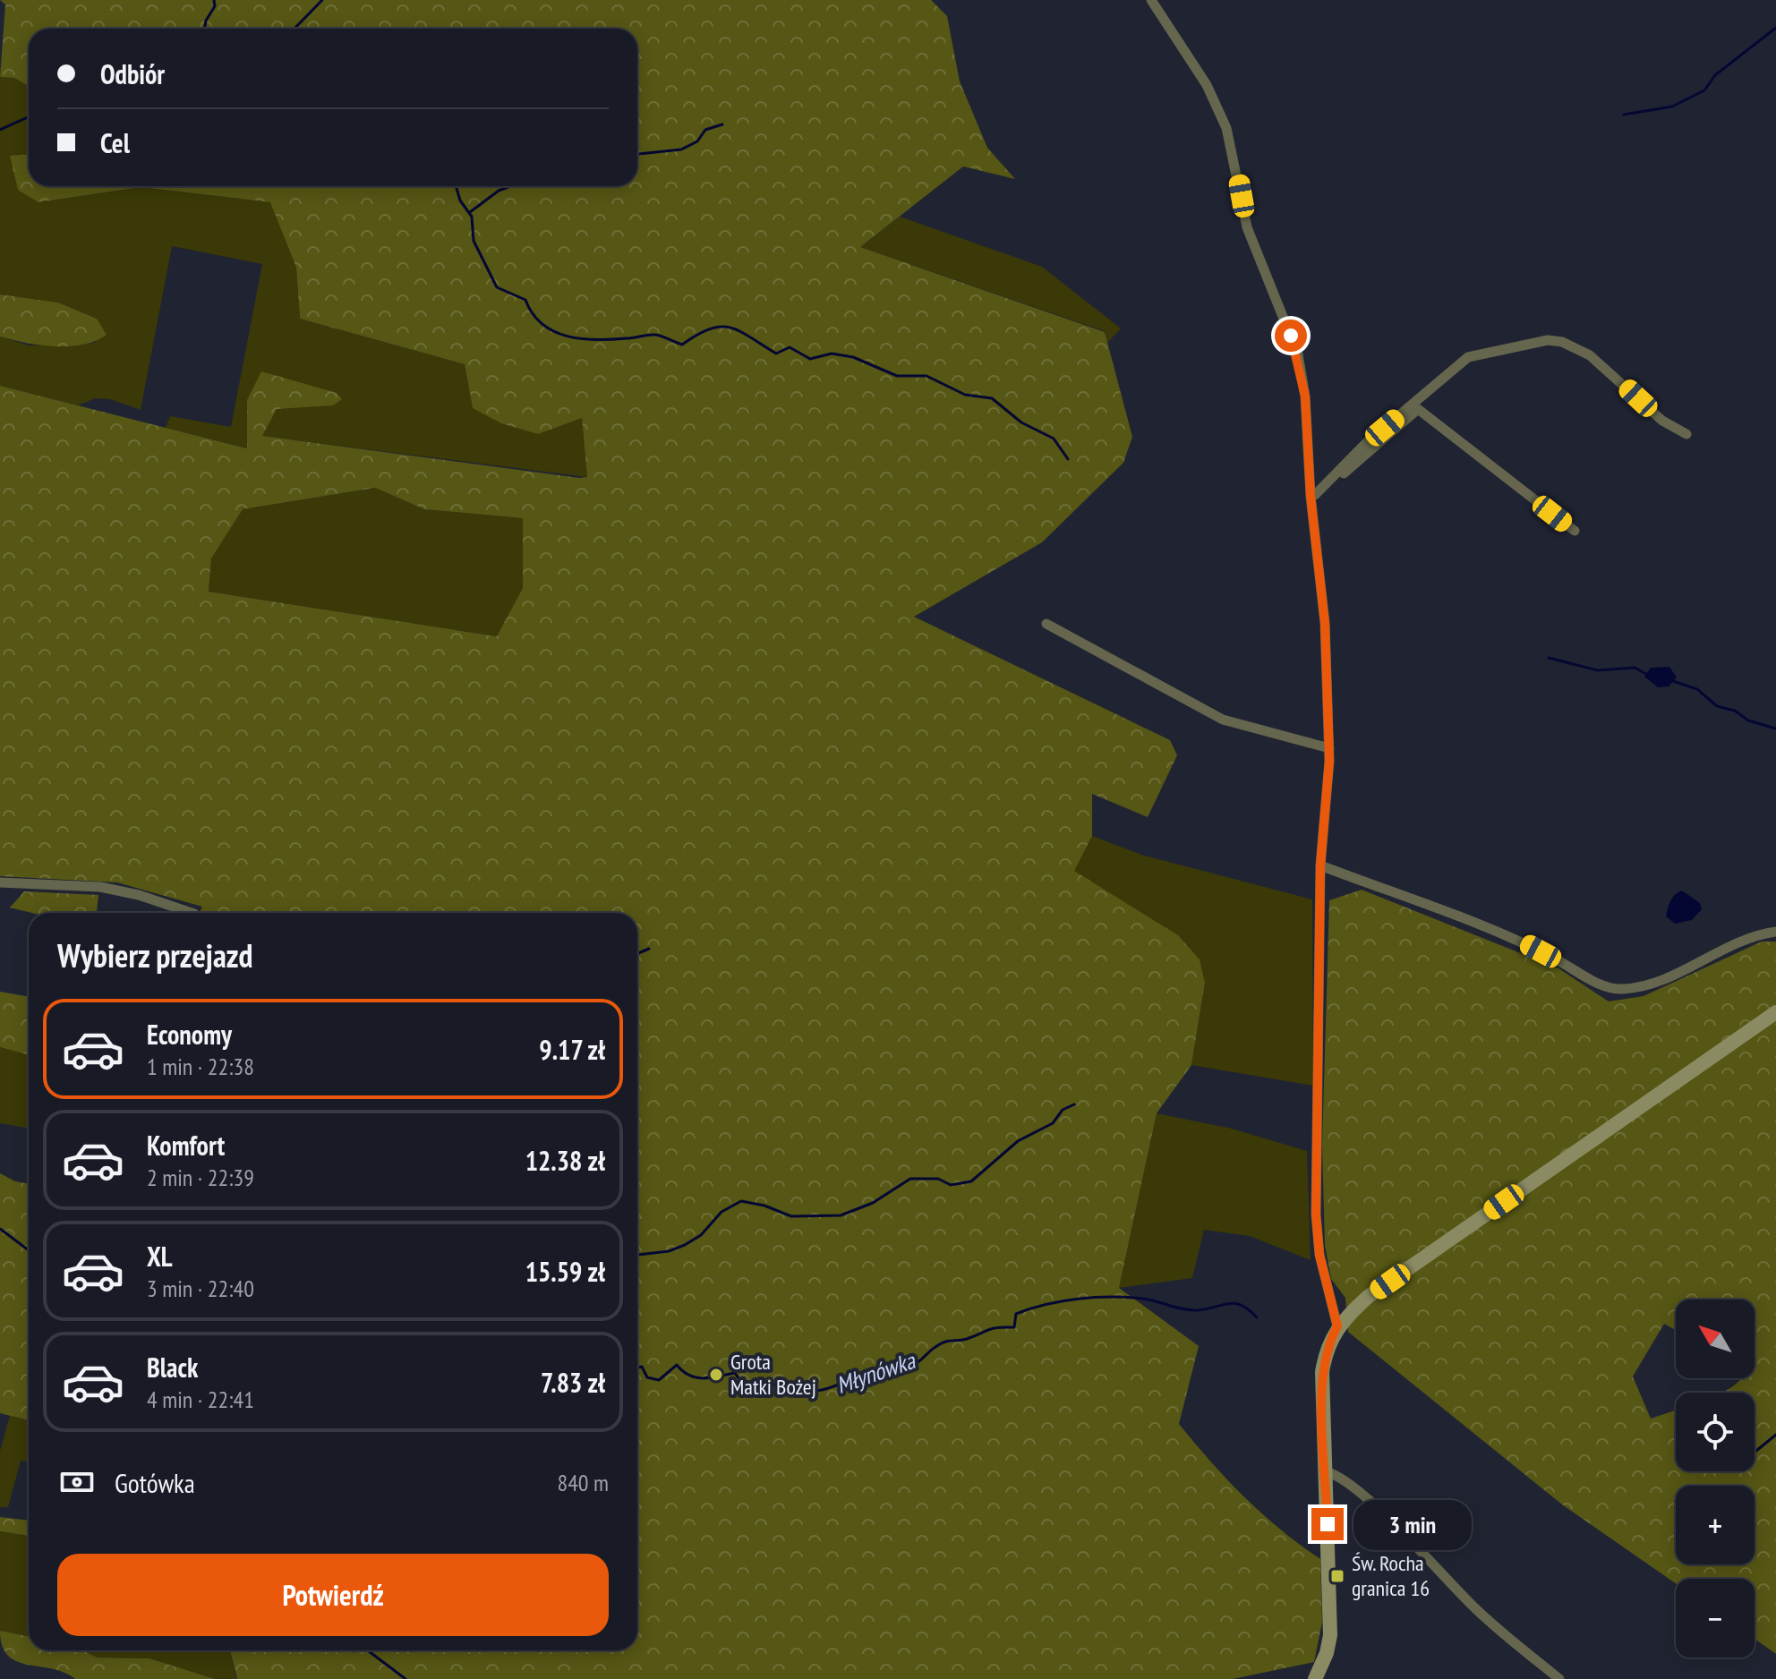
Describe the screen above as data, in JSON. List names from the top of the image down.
{
  "water": ["Młynówka"],
  "places": {
    "other": ["Grota Matki Bożej"],
    "transit": ["Św. Rocha granica 16"]
  },
  "north": "top left",
  "page": {
    "banner": ["Odbiór", "Cel"],
    "heading": "Wybierz przejazd",
    "list": [
      {
        "name": "Economy",
        "note": "1 min · 22:38",
        "value": "9.17 zł"
      },
      {
        "name": "Komfort",
        "note": "2 min · 22:39",
        "value": "12.38 zł"
      },
      {
        "name": "XL",
        "note": "3 min · 22:40",
        "value": "15.59 zł"
      },
      {
        "name": "Black",
        "note": "4 min · 22:41",
        "value": "7.83 zł"
      }
    ],
    "map_buttons": ["+", "−"],
    "pay": ["Gotówka", "840 m"],
    "bubble": "3 min",
    "buttons": "Potwierdź"
  }
}
